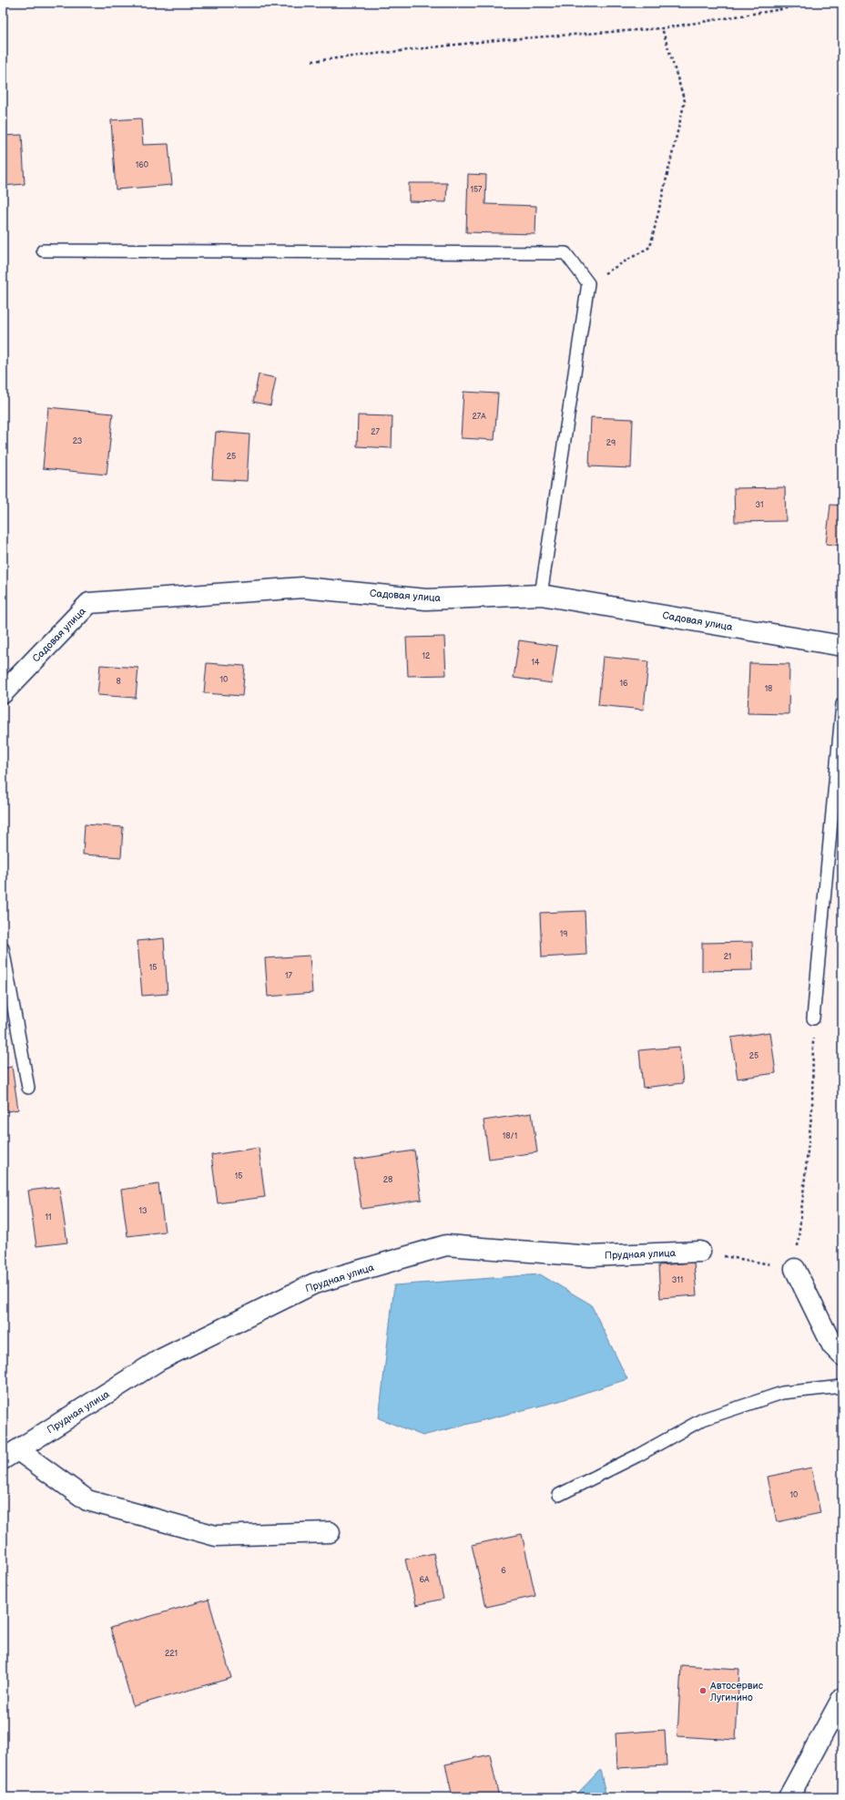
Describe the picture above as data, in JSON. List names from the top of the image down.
{
  "streets": {
    "street": ["Садовая улица", "Прудная улица"]
  },
  "places": ["Автосервис Лугинино"],
  "house_numbers": [
    "160",
    "157",
    "27А",
    "27",
    "23",
    "29",
    "25",
    "31",
    "12",
    "14",
    "10",
    "8",
    "16",
    "18",
    "19",
    "21",
    "15",
    "17",
    "25",
    "18/1",
    "15",
    "28",
    "13",
    "11",
    "311",
    "10",
    "6",
    "6А",
    "221"
  ]
}
